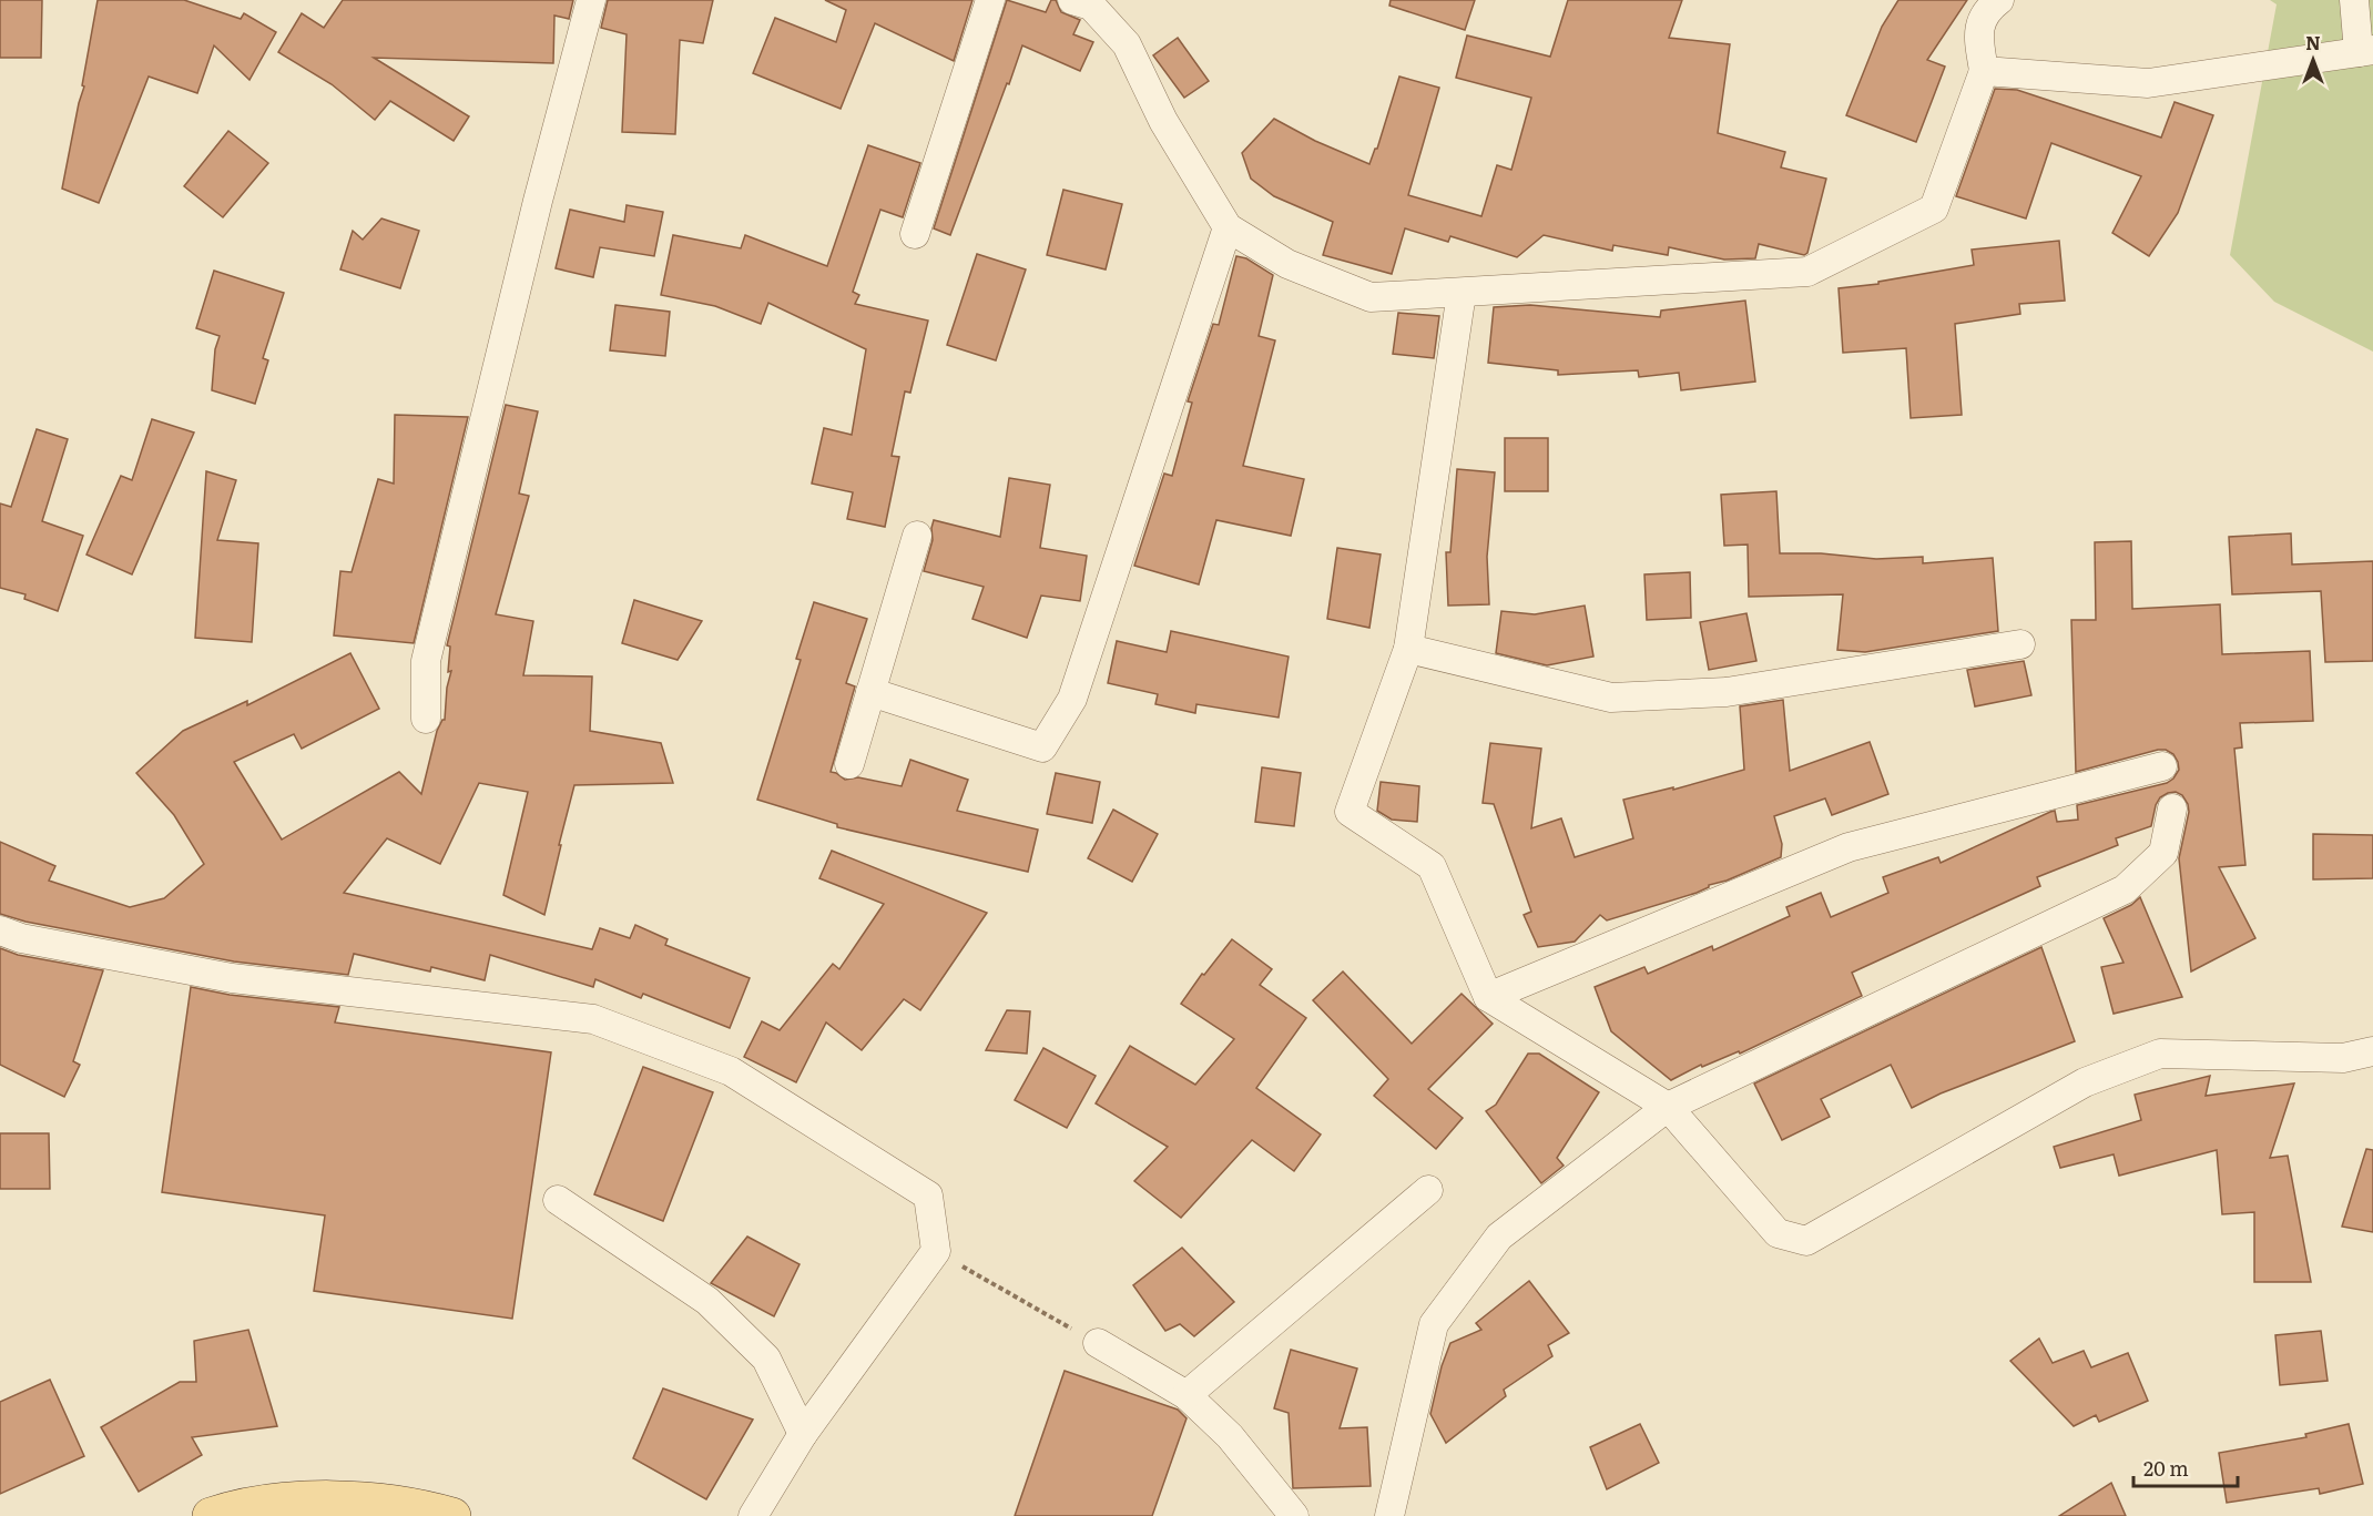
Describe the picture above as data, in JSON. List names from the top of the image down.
{
  "scale_bar": "20 m",
  "north": "top"
}
